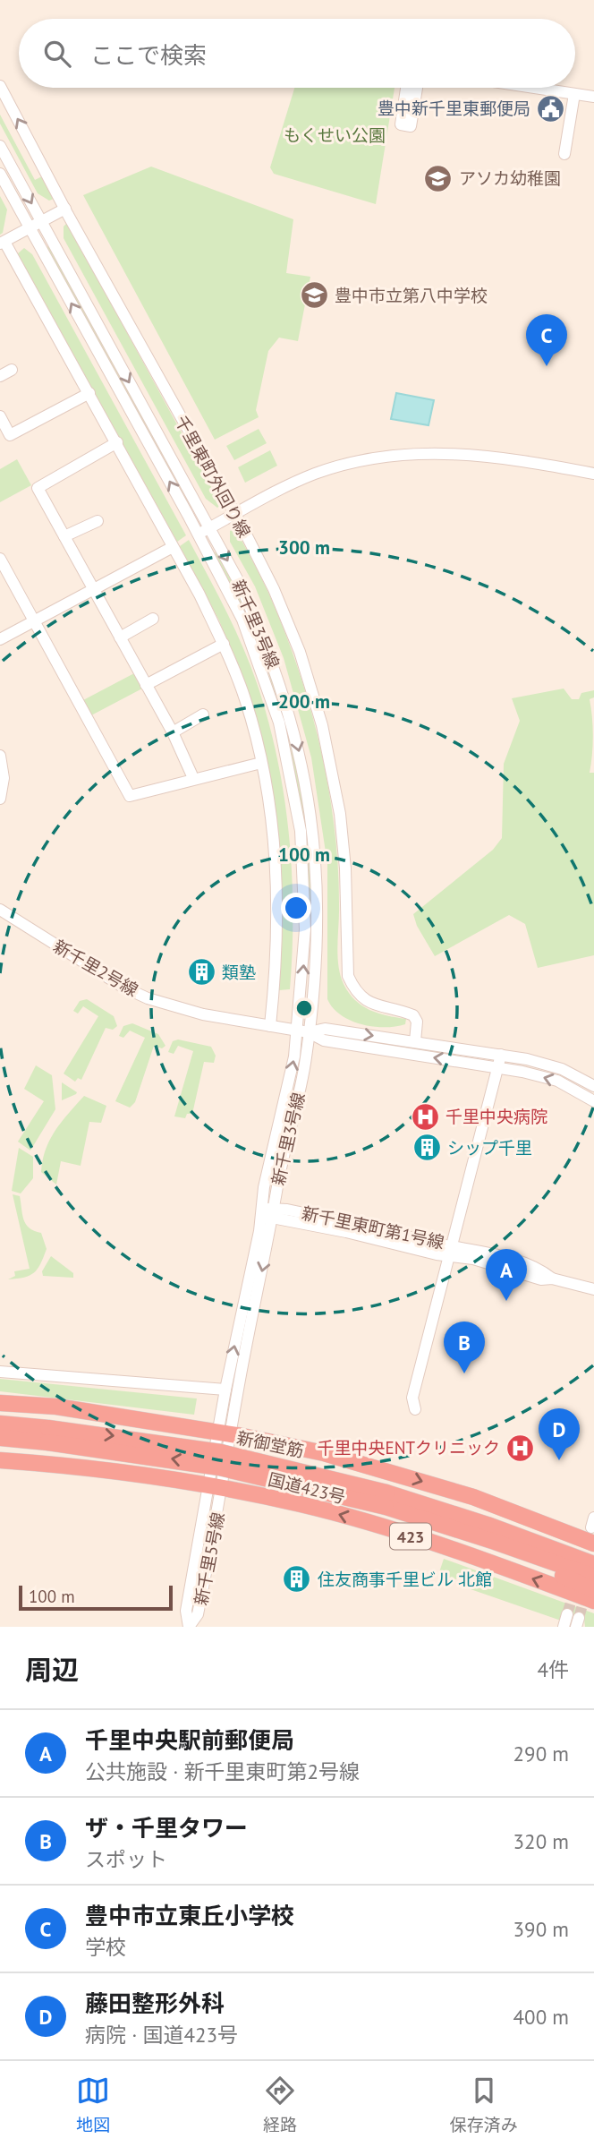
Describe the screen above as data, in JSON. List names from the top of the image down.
{
  "streets": {
    "highway": ["新御堂筋", "国道423号", "423"],
    "street": [
      "千里東町外回り線",
      "新千里3号線",
      "新千里2号線",
      "新千里東町第1号線",
      "新千里5号線"
    ]
  },
  "crossings": [
    ["千里東町外回り線", "新千里2号線"],
    ["新千里3号線", "新千里2号線"],
    ["新千里3号線", "新千里東町第1号線"],
    ["新千里3号線", "国道423号"],
    ["新千里3号線", "新千里5号線"],
    ["新千里2号線", "新千里東町第1号線"],
    ["国道423号", "新千里5号線"]
  ],
  "parks": ["もくせい公園"],
  "places": {
    "public building": ["豊中新千里東郵便局"],
    "school or university": ["アソカ幼稚園", "豊中市立第八中学校"],
    "building": ["類塾", "シップ千里", "住友商事千里ビル 北館"],
    "hospital": ["千里中央病院", "千里中央ENTクリニック"]
  },
  "scale_bar": "100 m",
  "page": {
    "search": "ここで検索",
    "pins": [
      "C",
      "A",
      "B",
      "D"
    ],
    "scale": "100 m",
    "heading": ["周辺", "4件"],
    "list": [
      {
        "mark": "A",
        "name": "千里中央駅前郵便局",
        "note": "公共施設 · 新千里東町第2号線",
        "value": "290 m"
      },
      {
        "mark": "B",
        "name": "ザ・千里タワー",
        "note": "スポット",
        "value": "320 m"
      },
      {
        "mark": "C",
        "name": "豊中市立東丘小学校",
        "note": "学校",
        "value": "390 m"
      },
      {
        "mark": "D",
        "name": "藤田整形外科",
        "note": "病院 · 国道423号",
        "value": "400 m"
      }
    ],
    "nav": ["地図", "経路", "保存済み"]
  },
  "rings": ["300 m", "200 m", "100 m"]
}
